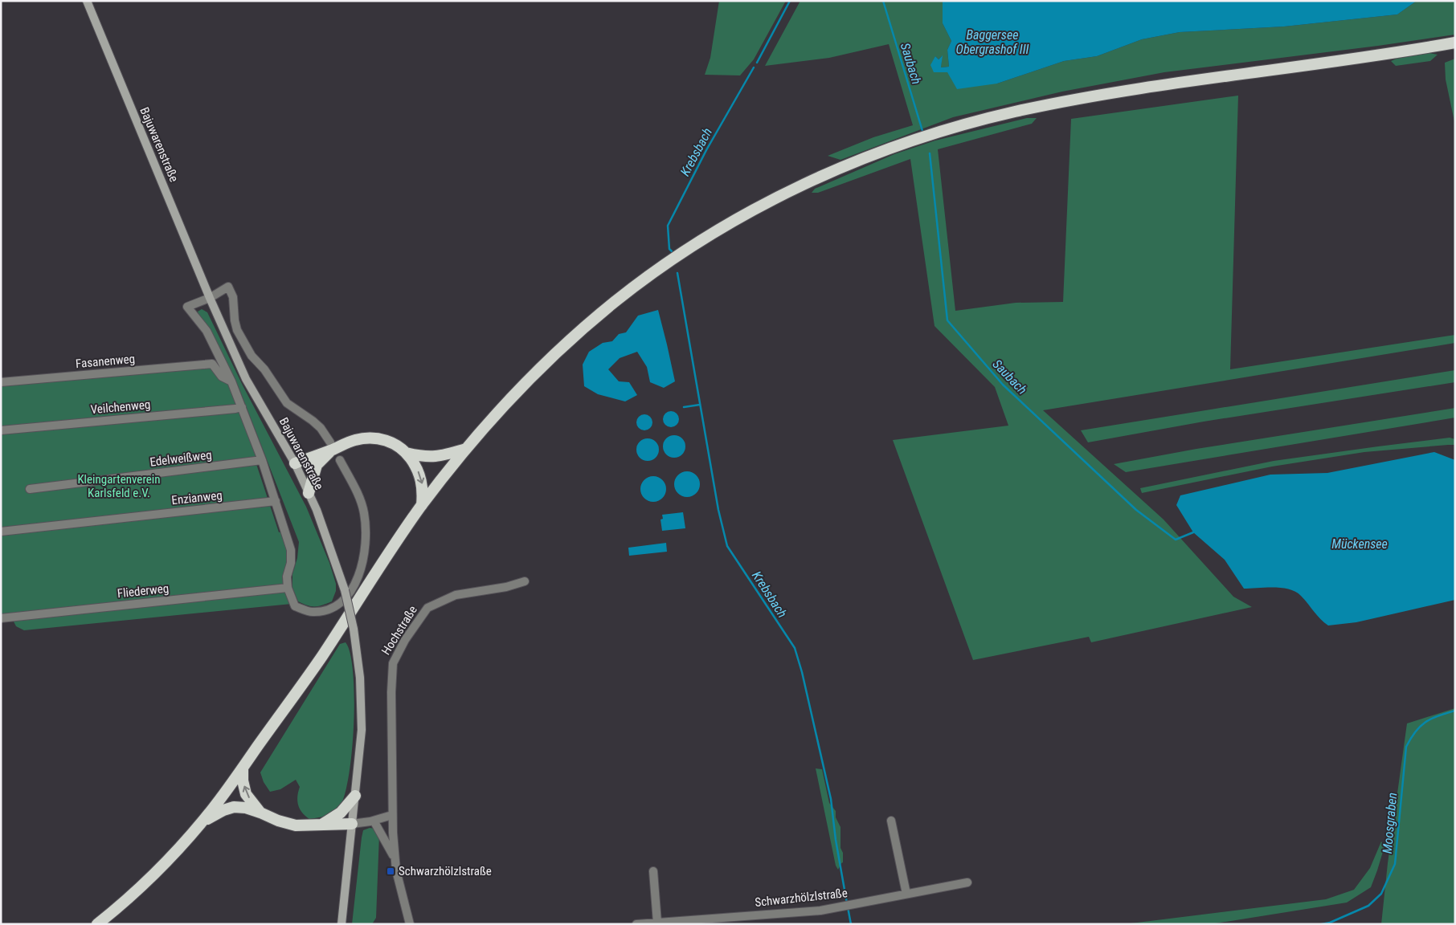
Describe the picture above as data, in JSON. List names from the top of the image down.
{
  "streets": {
    "main road": ["Bajuwarenstraße"],
    "street": [
      "Fasanenweg",
      "Veilchenweg",
      "Edelweißweg",
      "Enzianweg",
      "Fliederweg",
      "Hochstraße",
      "Schwarzhölzlstraße"
    ]
  },
  "water": [
    "Baggersee Obergrashof III",
    "Saubach",
    "Krebsbach",
    "Mückensee",
    "Moosgraben"
  ],
  "parks": ["Kleingartenverein Karlsfeld e.V."],
  "places": {
    "transit": ["Schwarzhölzlstraße"]
  }
}
